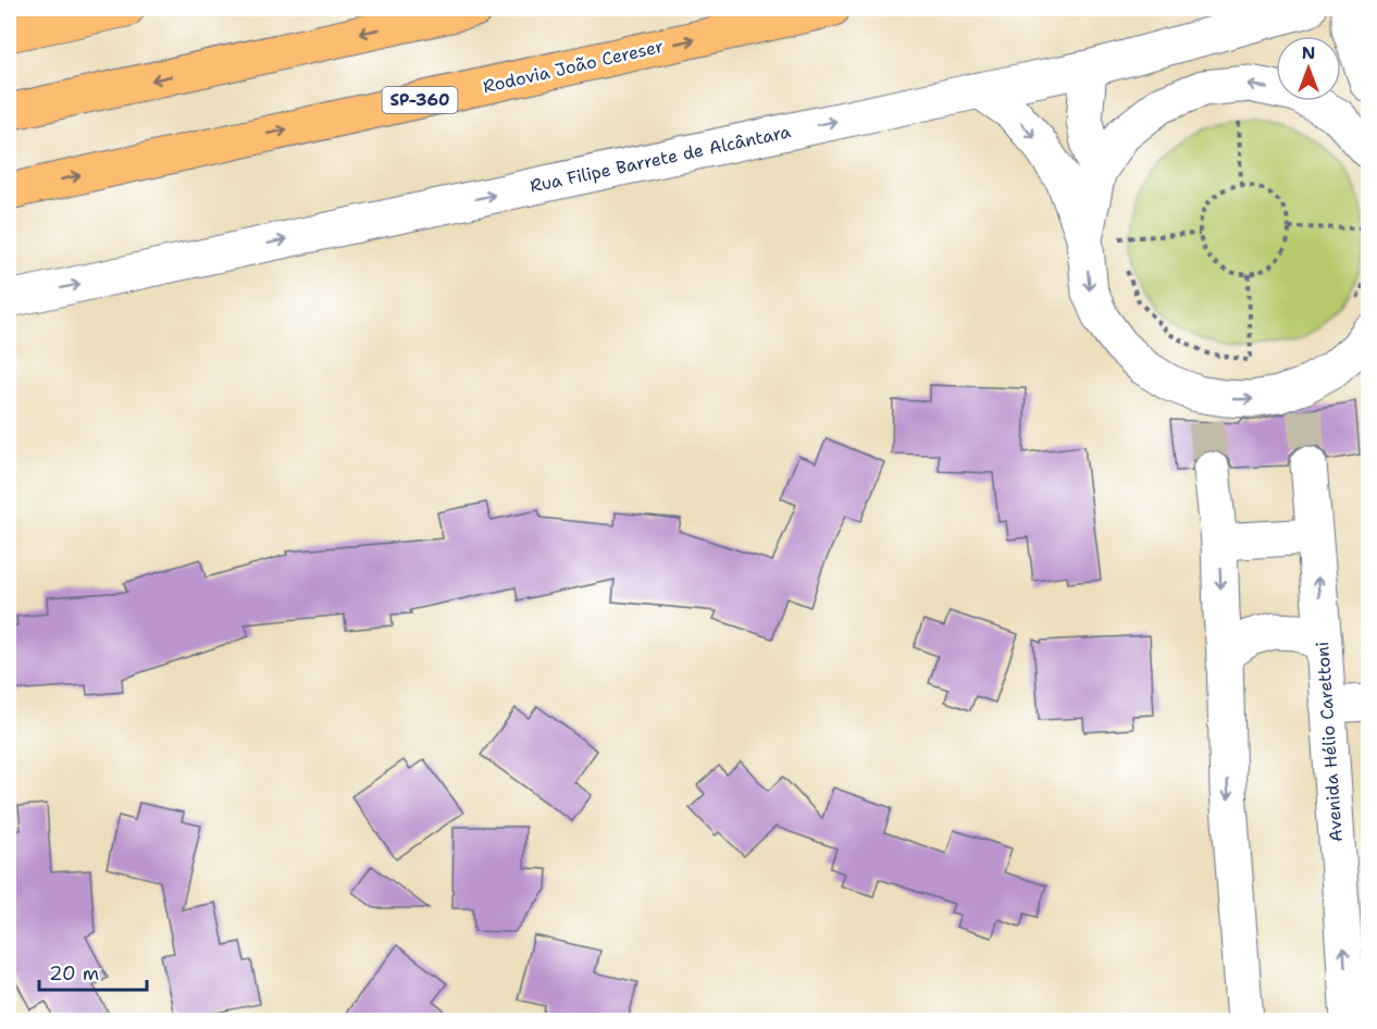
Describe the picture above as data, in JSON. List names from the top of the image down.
{
  "streets": {
    "highway": ["Rodovia João Cereser", "SP-360"],
    "street": ["Rua Filipe Barrete de Alcântara", "Avenida Hélio Carettoni"]
  },
  "one_way": ["Rua Filipe Barrete de Alcântara"],
  "scale_bar": "20 m",
  "north": "top"
}
